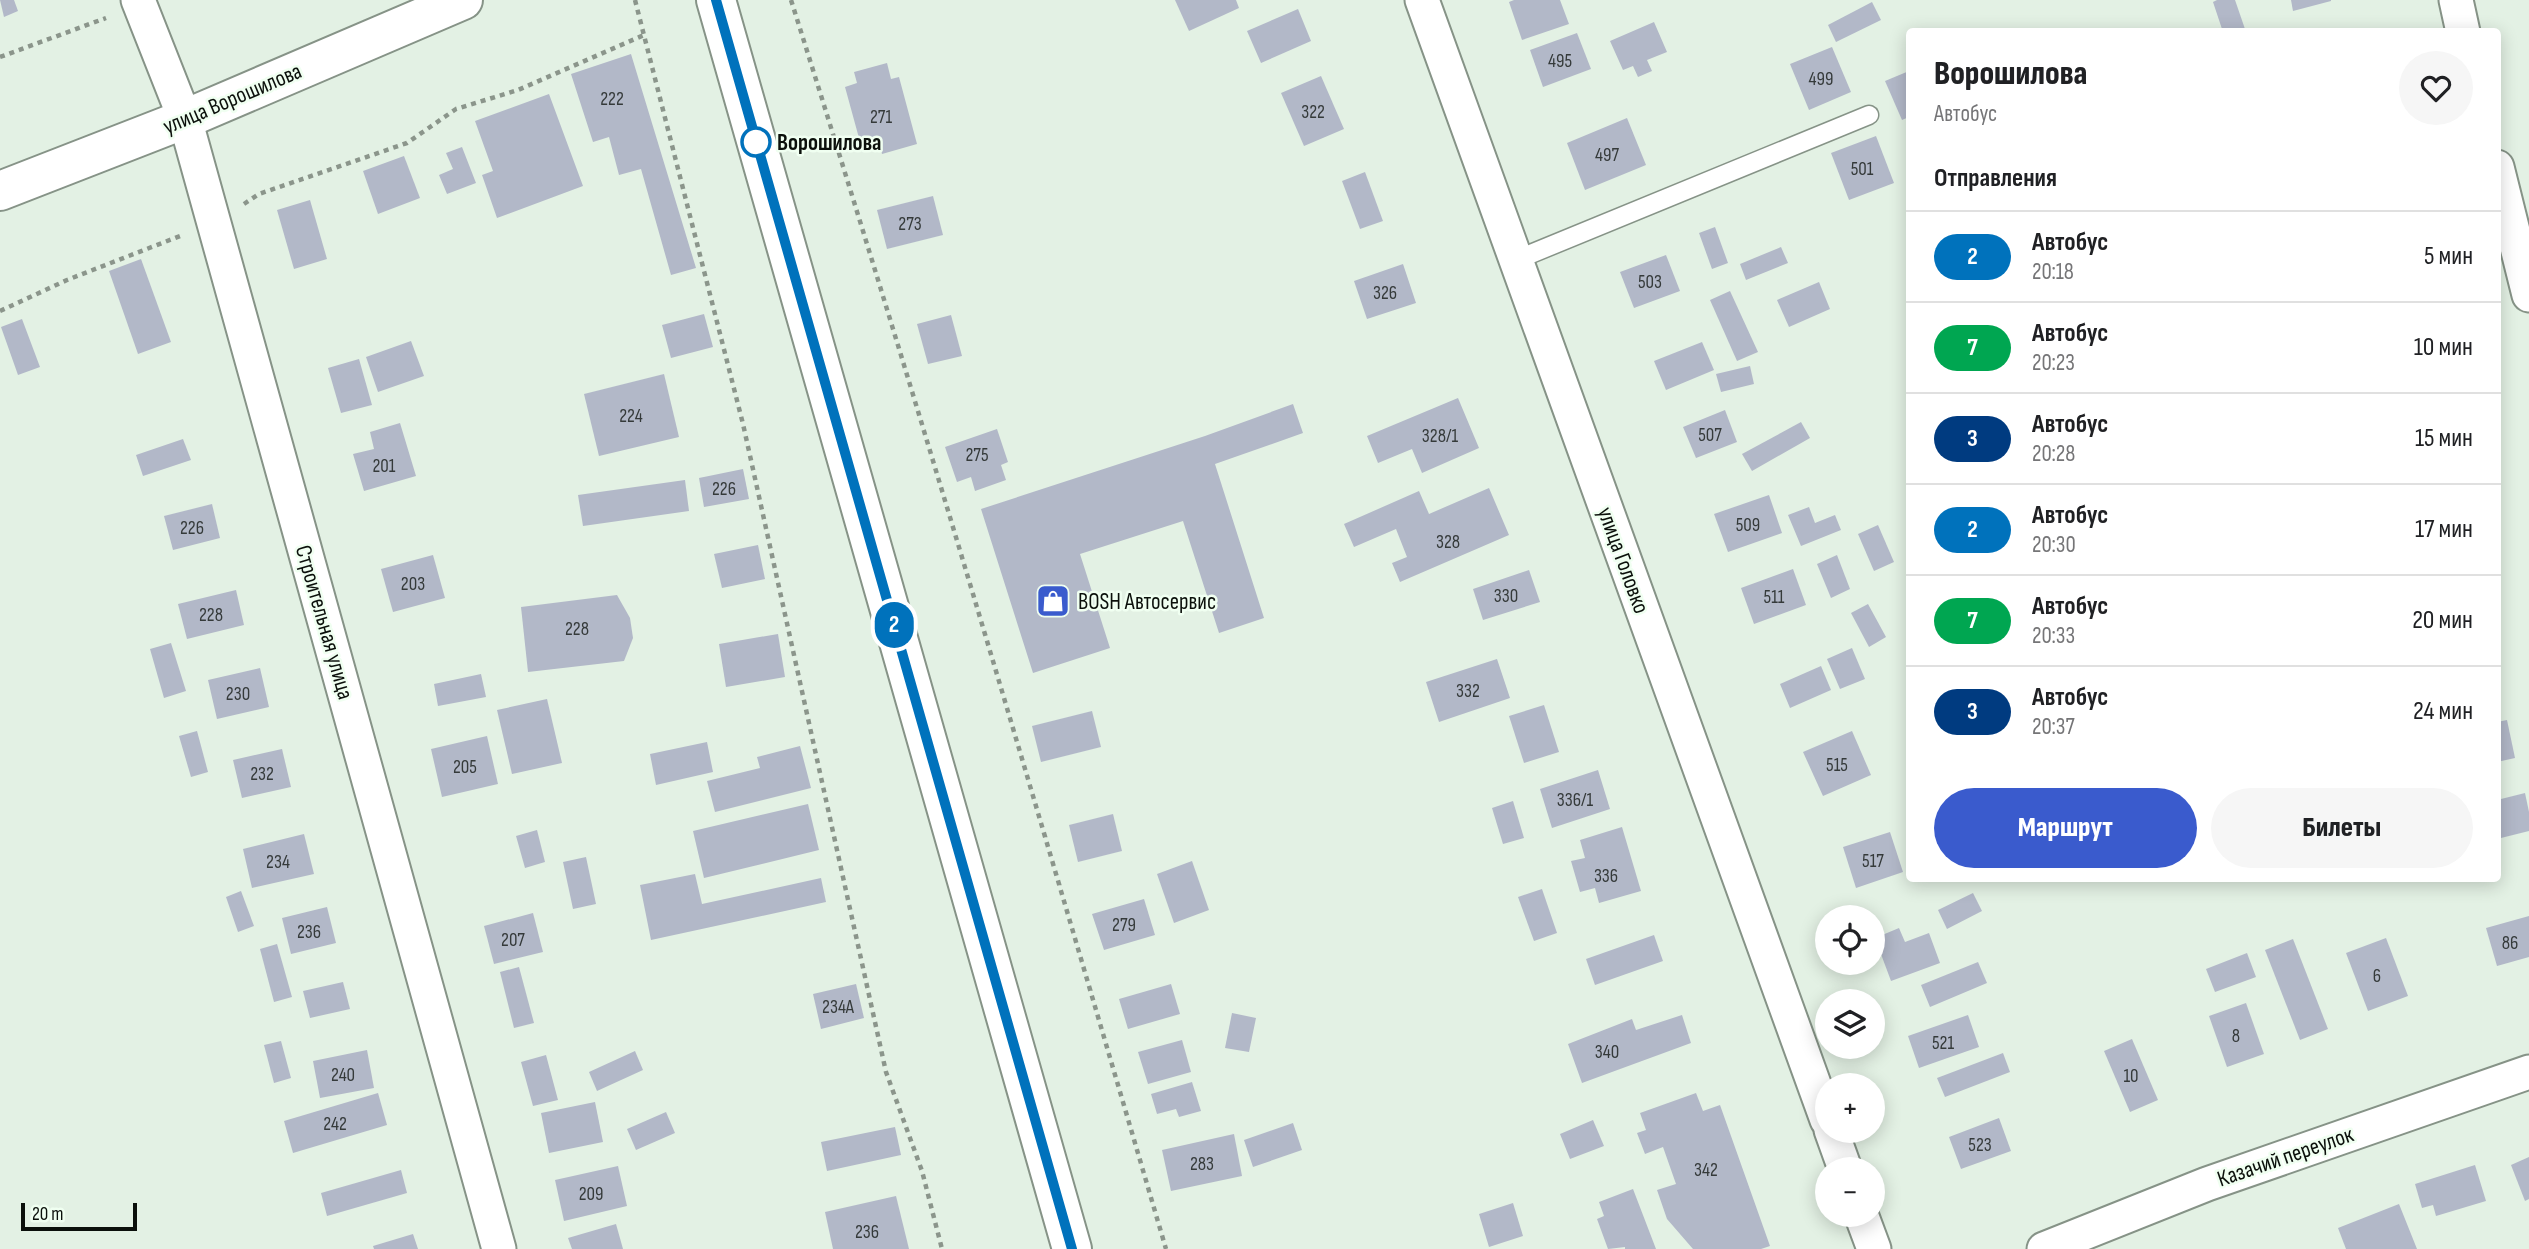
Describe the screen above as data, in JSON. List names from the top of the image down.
{
  "streets": {
    "main road": ["улица Ворошилова"],
    "street": ["улица Головко", "Строительная улица", "Казачий переулок"]
  },
  "crossings": [
    ["улица Ворошилова", "Строительная улица"]
  ],
  "places": {
    "other": ["Ворошилова"],
    "shop": ["BOSH Автосервис"]
  },
  "lines": ["bus line 2"],
  "house_numbers": [
    "495",
    "499",
    "222",
    "322",
    "271",
    "497",
    "501",
    "273",
    "503",
    "326",
    "224",
    "507",
    "328/1",
    "275",
    "201",
    "226",
    "509",
    "226",
    "328",
    "203",
    "330",
    "511",
    "228",
    "228",
    "332",
    "230",
    "515",
    "205",
    "232",
    "336/1",
    "517",
    "234",
    "336",
    "279",
    "236",
    "207",
    "86",
    "6",
    "234А",
    "8",
    "521",
    "340",
    "240",
    "10",
    "242",
    "523",
    "283",
    "342",
    "209",
    "236"
  ],
  "scale_bar": "20 m",
  "page": {
    "on_map": "2",
    "heading": [
      ["Ворошилова", "Автобус"],
      "Отправления"
    ],
    "list": [
      {
        "mark": "2",
        "name": "Автобус",
        "note": "20:18",
        "value": "5 мин"
      },
      {
        "mark": "7",
        "name": "Автобус",
        "note": "20:23",
        "value": "10 мин"
      },
      {
        "mark": "3",
        "name": "Автобус",
        "note": "20:28",
        "value": "15 мин"
      },
      {
        "mark": "2",
        "name": "Автобус",
        "note": "20:30",
        "value": "17 мин"
      },
      {
        "mark": "7",
        "name": "Автобус",
        "note": "20:33",
        "value": "20 мин"
      },
      {
        "mark": "3",
        "name": "Автобус",
        "note": "20:37",
        "value": "24 мин"
      }
    ],
    "buttons": ["Маршрут", "Билеты"],
    "map_buttons": ["+", "−"],
    "scale": "20 m"
  }
}
